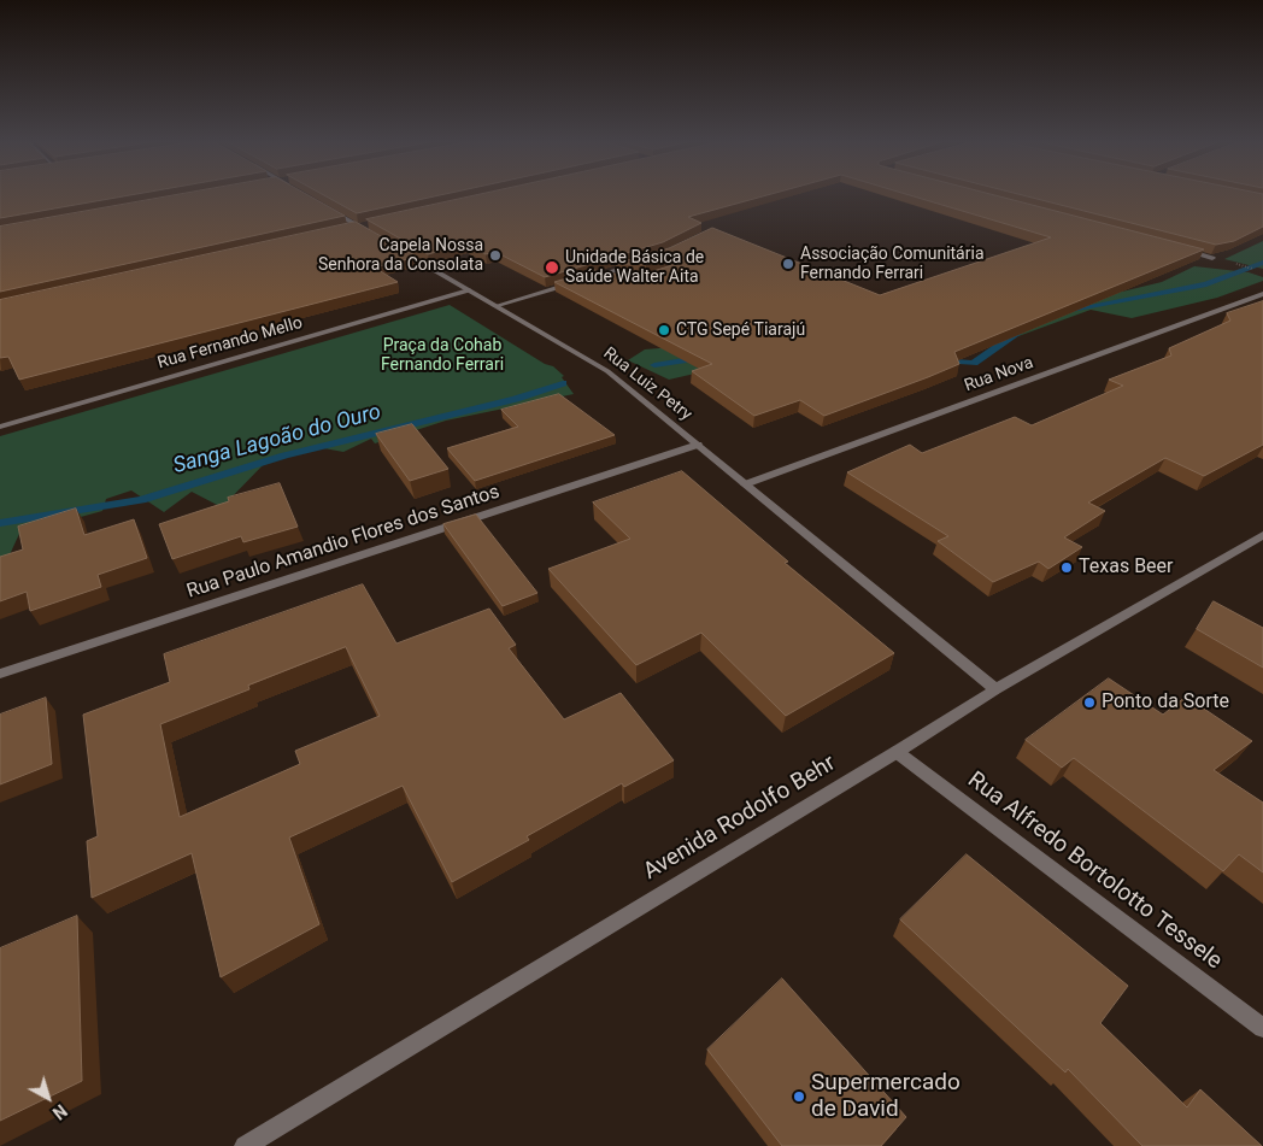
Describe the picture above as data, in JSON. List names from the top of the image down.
{
  "streets": {
    "street": [
      "Rua Fernando Mello",
      "Rua Nova",
      "Rua Luiz Petry",
      "Rua Paulo Amandio Flores dos Santos",
      "Avenida Rodolfo Behr",
      "Rua Alfredo Bortolotto Tessele"
    ]
  },
  "crossings": [
    ["Rua Fernando Mello", "Rua Luiz Petry"],
    ["Rua Nova", "Rua Luiz Petry"],
    ["Rua Luiz Petry", "Rua Paulo Amandio Flores dos Santos"],
    ["Rua Luiz Petry", "Avenida Rodolfo Behr"],
    ["Avenida Rodolfo Behr", "Rua Alfredo Bortolotto Tessele"]
  ],
  "water": ["Sanga Lagoão do Ouro"],
  "parks": ["Praça da Cohab Fernando Ferrari"],
  "places": [
    "Capela Nossa Senhora da Consolata",
    "Associação Comunitária Fernando Ferrari",
    "Unidade Básica de Saúde Walter Aita",
    "CTG Sepé Tiarajú",
    "Texas Beer",
    "Ponto da Sorte",
    "Supermercado de David"
  ],
  "north": "bottom right"
}
